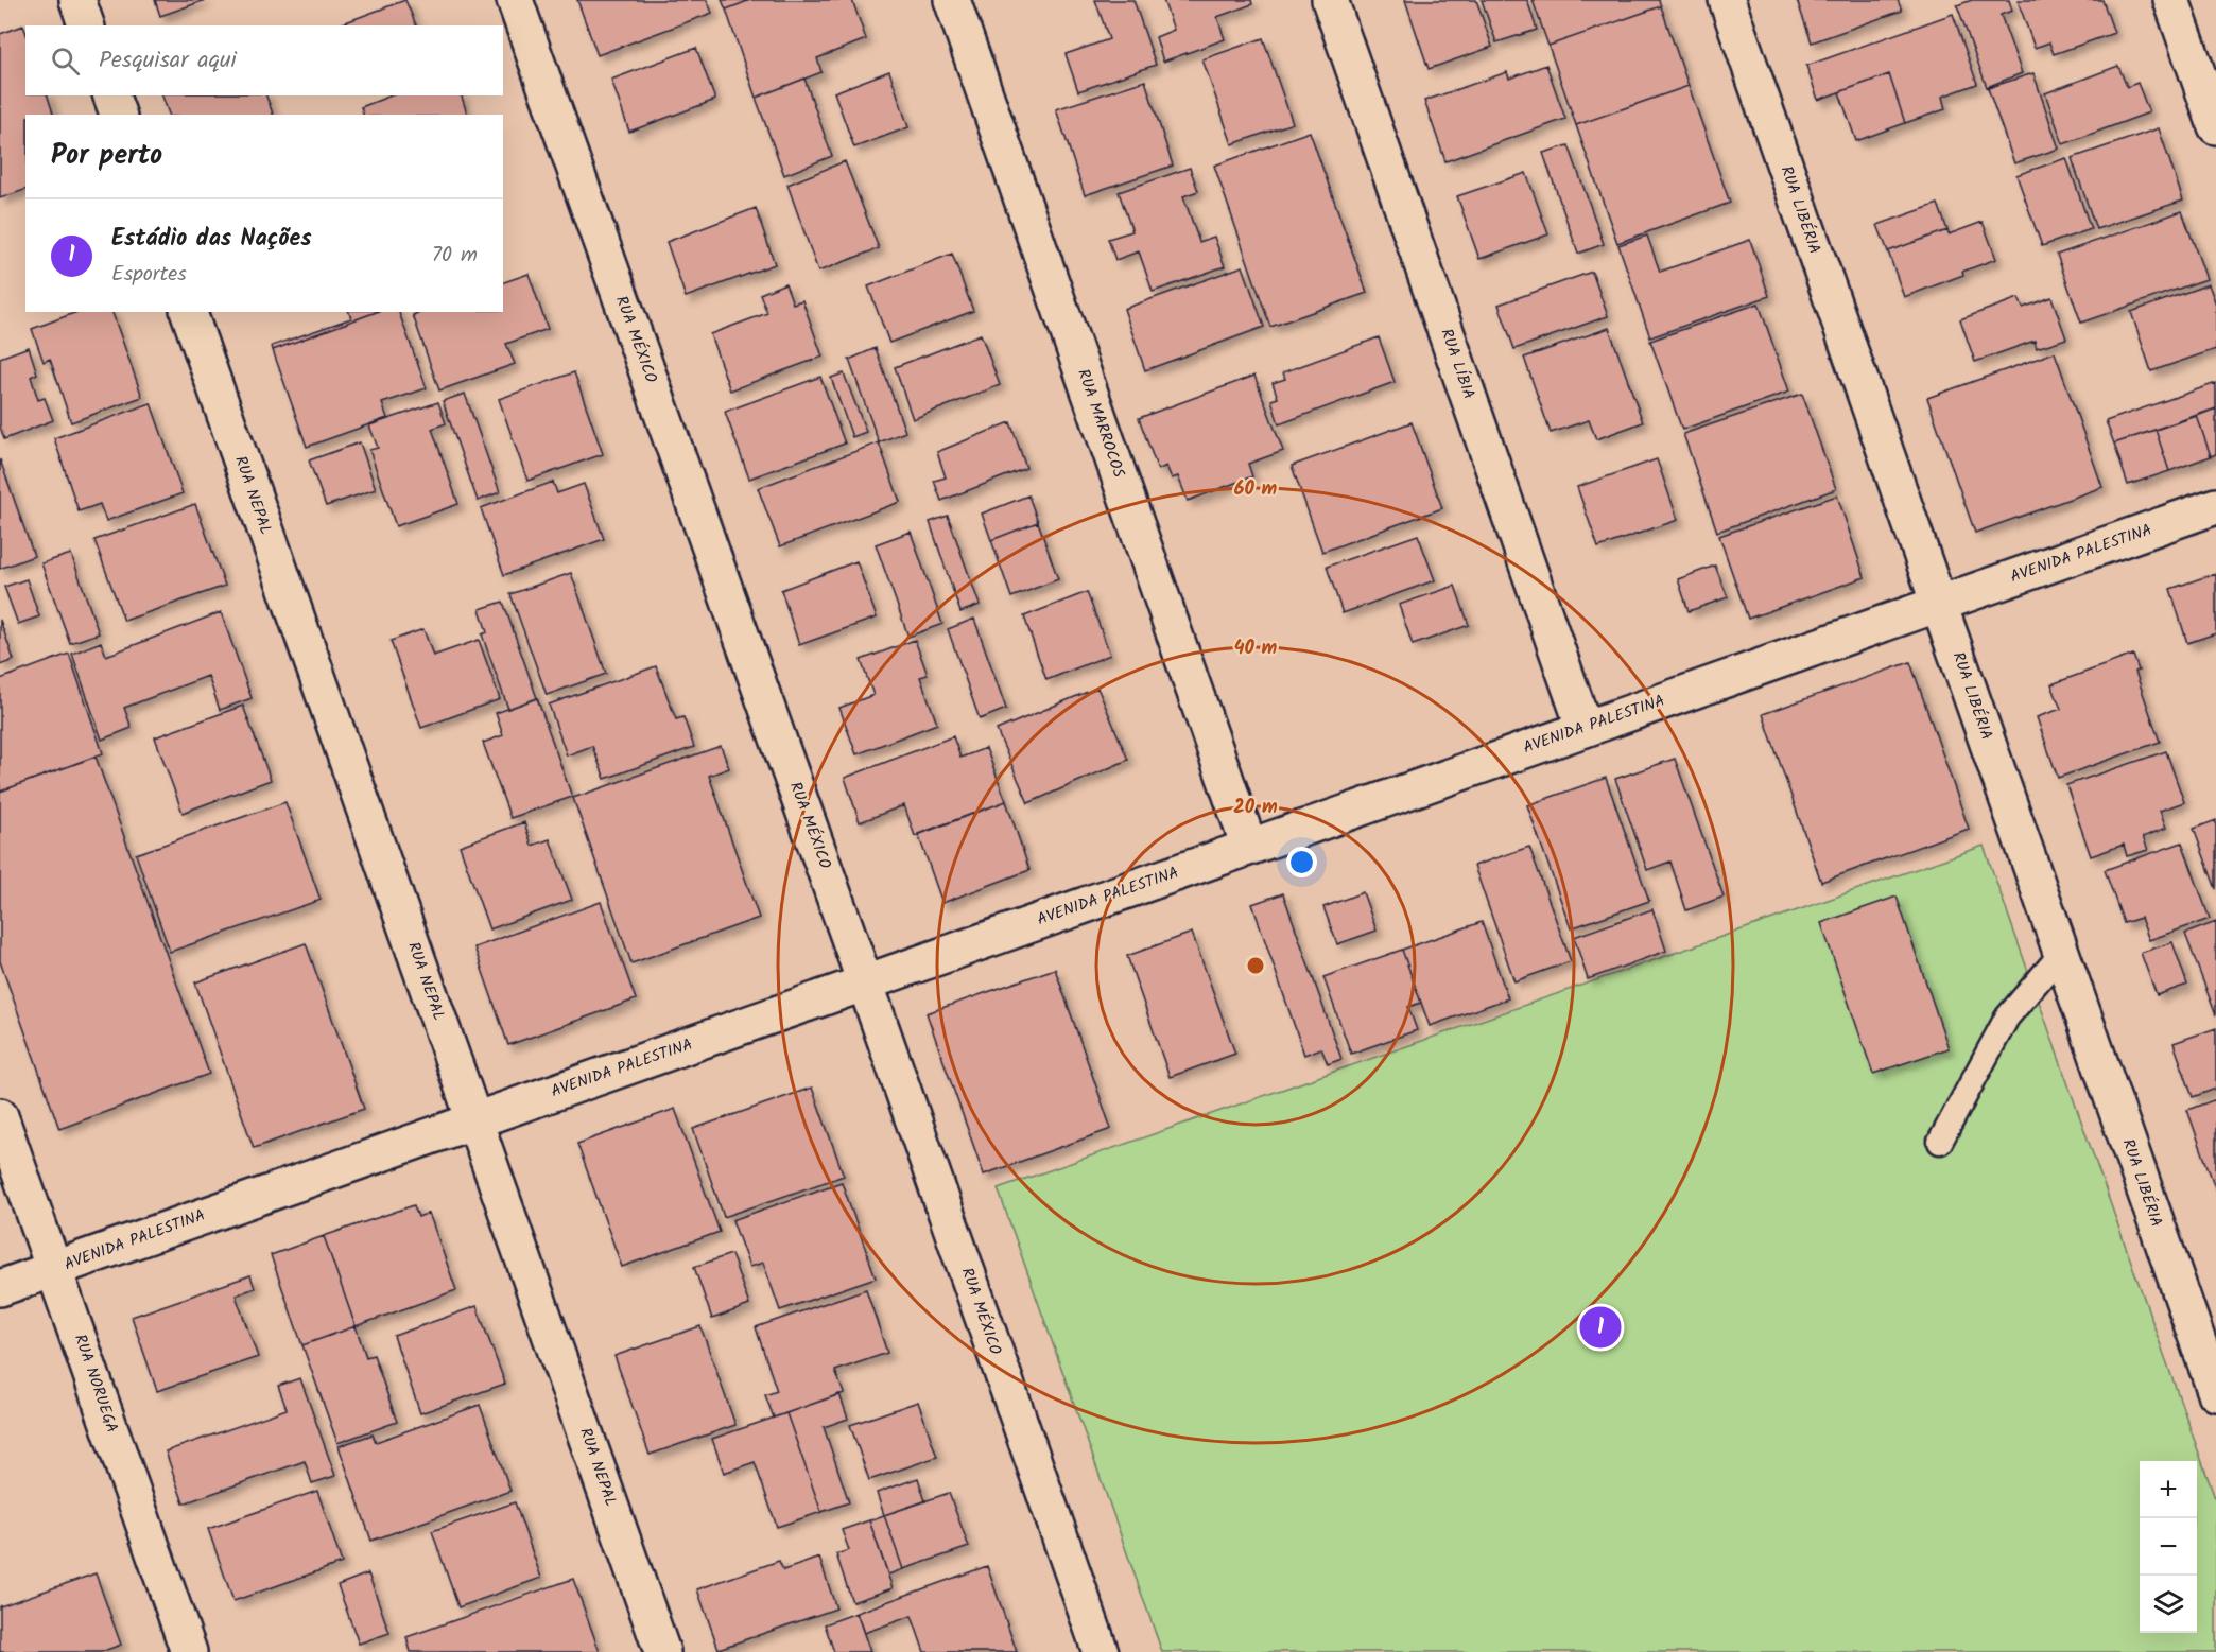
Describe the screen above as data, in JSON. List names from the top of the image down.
{
  "streets": {
    "street": [
      "RUA LIBÉRIA",
      "RUA MÉXICO",
      "RUA LÍBIA",
      "RUA MARROCOS",
      "RUA NEPAL",
      "AVENIDA PALESTINA",
      "RUA NORUEGA"
    ]
  },
  "crossings": [
    ["RUA LIBÉRIA", "AVENIDA PALESTINA"],
    ["RUA MÉXICO", "AVENIDA PALESTINA"],
    ["RUA LÍBIA", "AVENIDA PALESTINA"],
    ["RUA MARROCOS", "AVENIDA PALESTINA"],
    ["RUA NEPAL", "AVENIDA PALESTINA"],
    ["AVENIDA PALESTINA", "RUA NORUEGA"]
  ],
  "page": {
    "search": "Pesquisar aqui",
    "heading": "Por perto",
    "list": [
      {
        "mark": "1",
        "name": "Estádio das Nações",
        "note": "Esportes",
        "value": "70 m"
      }
    ],
    "pins": "1",
    "map_buttons": ["+", "−"]
  },
  "rings": ["60 m", "40 m", "20 m"]
}
